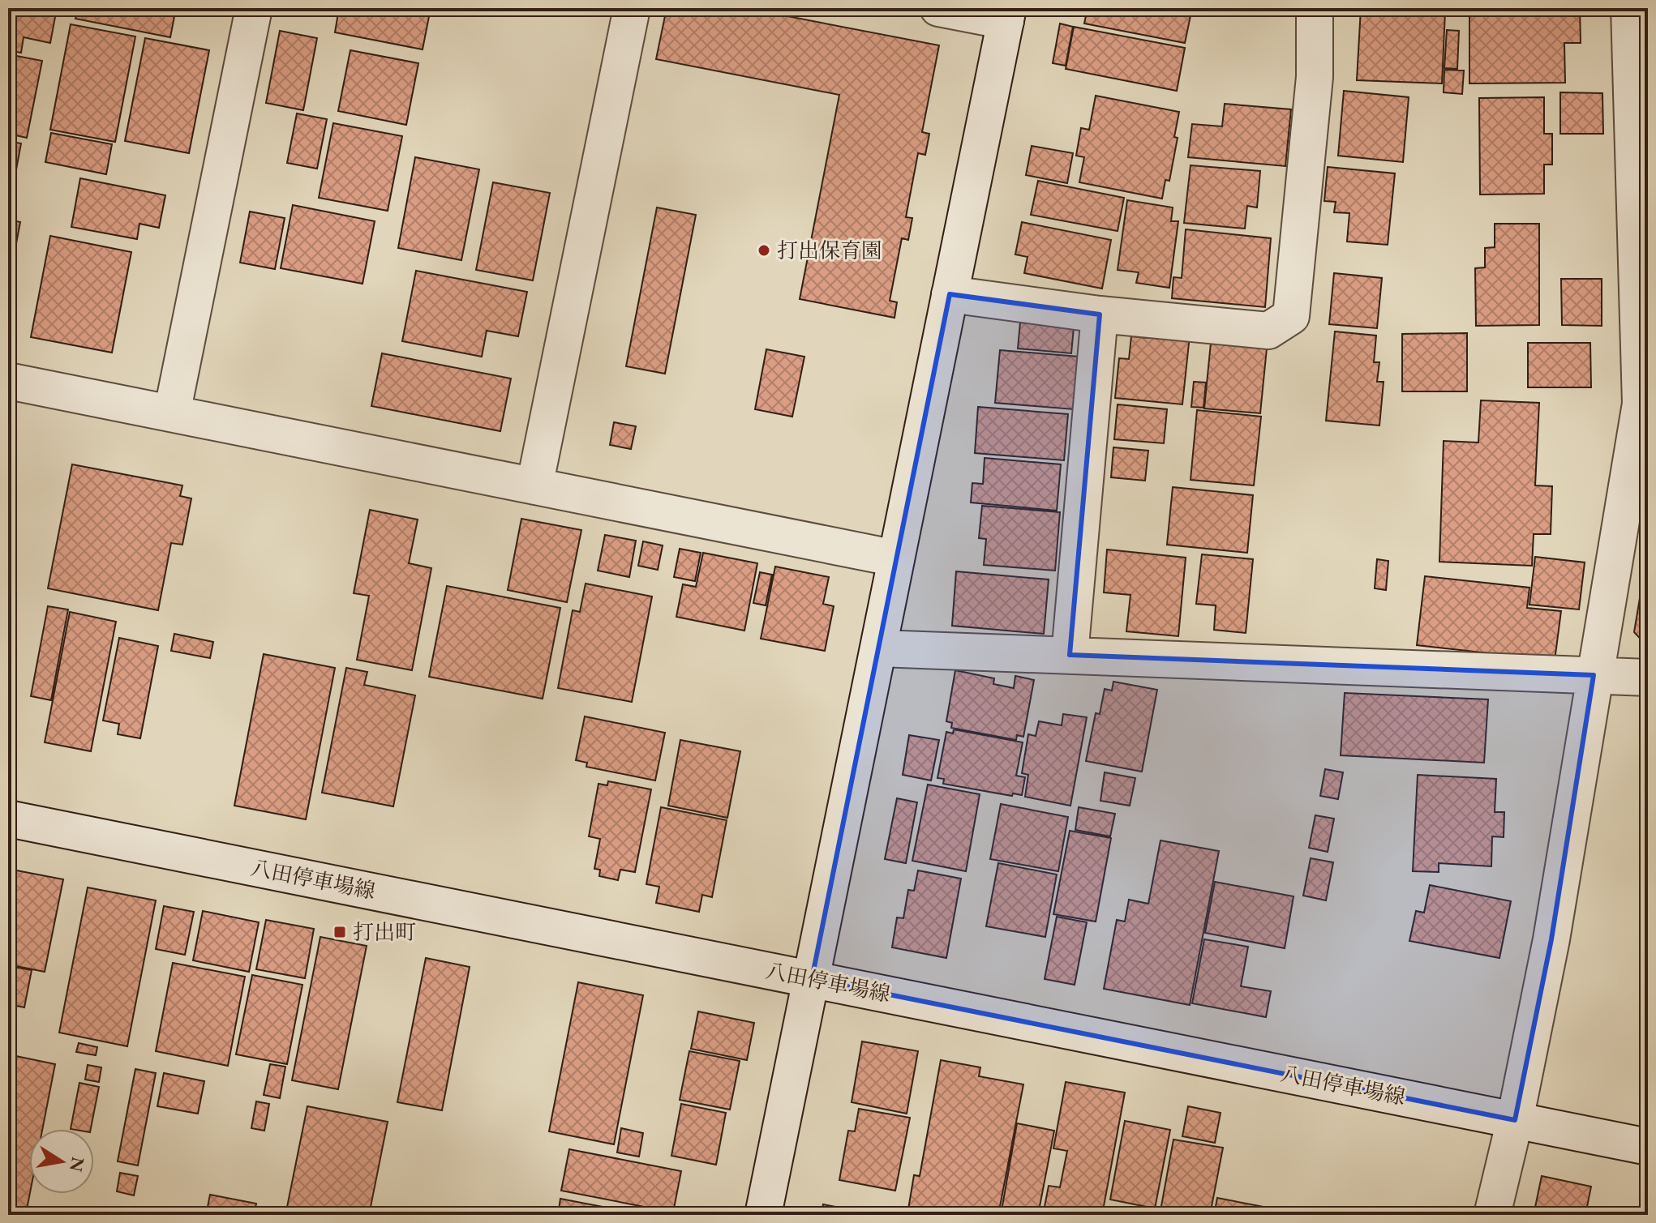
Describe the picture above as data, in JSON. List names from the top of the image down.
{
  "streets": {
    "street": ["八田停車場線"]
  },
  "places": {
    "other": ["打出保育園"],
    "transit": ["打出町"]
  },
  "north": "right"
}
